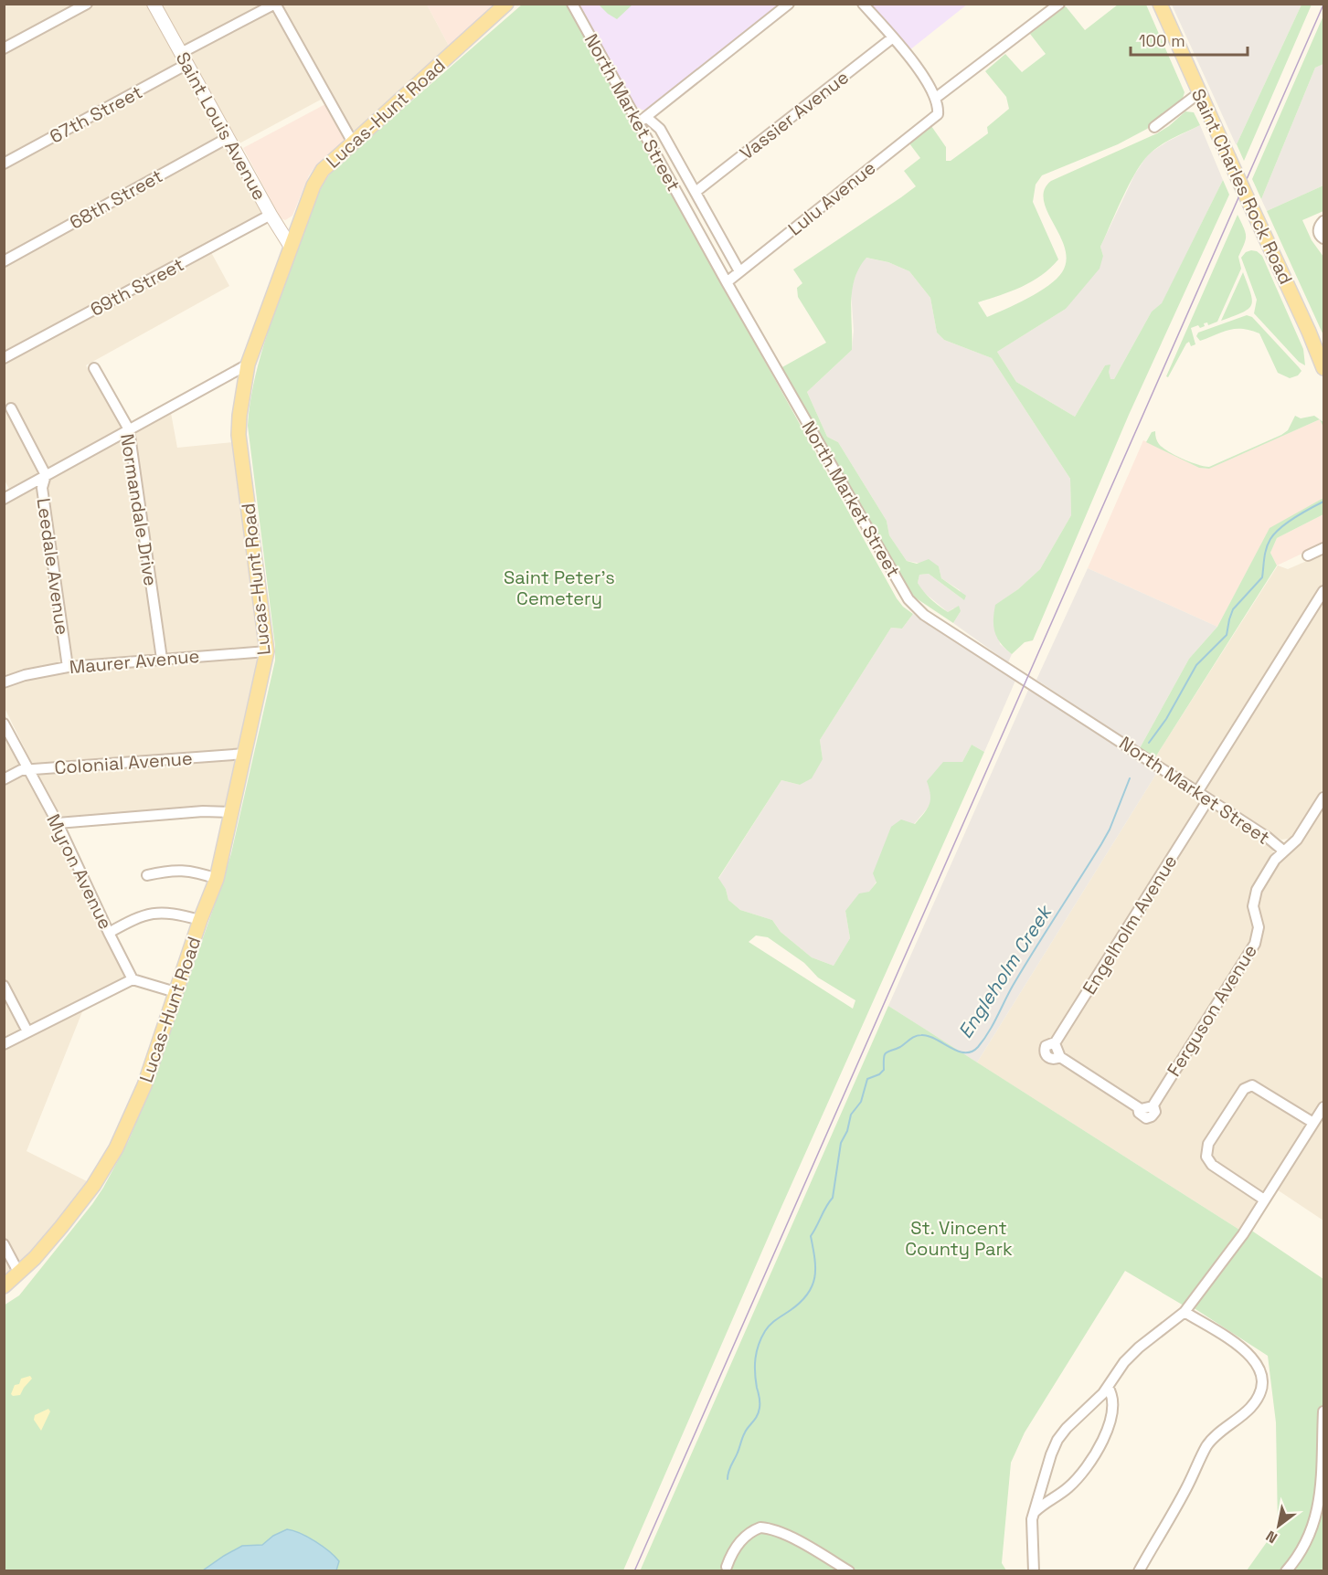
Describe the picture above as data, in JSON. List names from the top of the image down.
{
  "streets": {
    "main road": ["Lucas-Hunt Road", "Saint Charles Rock Road"],
    "street": [
      "North Market Street",
      "67th Street",
      "Vassier Avenue",
      "Saint Louis Avenue",
      "Lulu Avenue",
      "68th Street",
      "69th Street",
      "Normandale Drive",
      "Leedale Avenue",
      "Maurer Avenue",
      "Colonial Avenue",
      "Myron Avenue",
      "Engelholm Avenue",
      "Ferguson Avenue"
    ]
  },
  "crossings": [
    ["North Market Street", "Lulu Avenue"],
    ["North Market Street", "Engelholm Avenue"],
    ["North Market Street", "Ferguson Avenue"],
    ["Lucas-Hunt Road", "Saint Louis Avenue"],
    ["Lucas-Hunt Road", "Maurer Avenue"],
    ["Lucas-Hunt Road", "Colonial Avenue"],
    ["67th Street", "Saint Louis Avenue"],
    ["Saint Louis Avenue", "68th Street"],
    ["Saint Louis Avenue", "69th Street"],
    ["Normandale Drive", "Maurer Avenue"],
    ["Leedale Avenue", "Maurer Avenue"],
    ["Colonial Avenue", "Myron Avenue"],
    ["Engelholm Avenue", "Ferguson Avenue"]
  ],
  "water": ["Engleholm Creek"],
  "parks": ["Saint Peter's Cemetery", "St. Vincent County Park"],
  "scale_bar": "100 m",
  "north": "bottom left"
}
